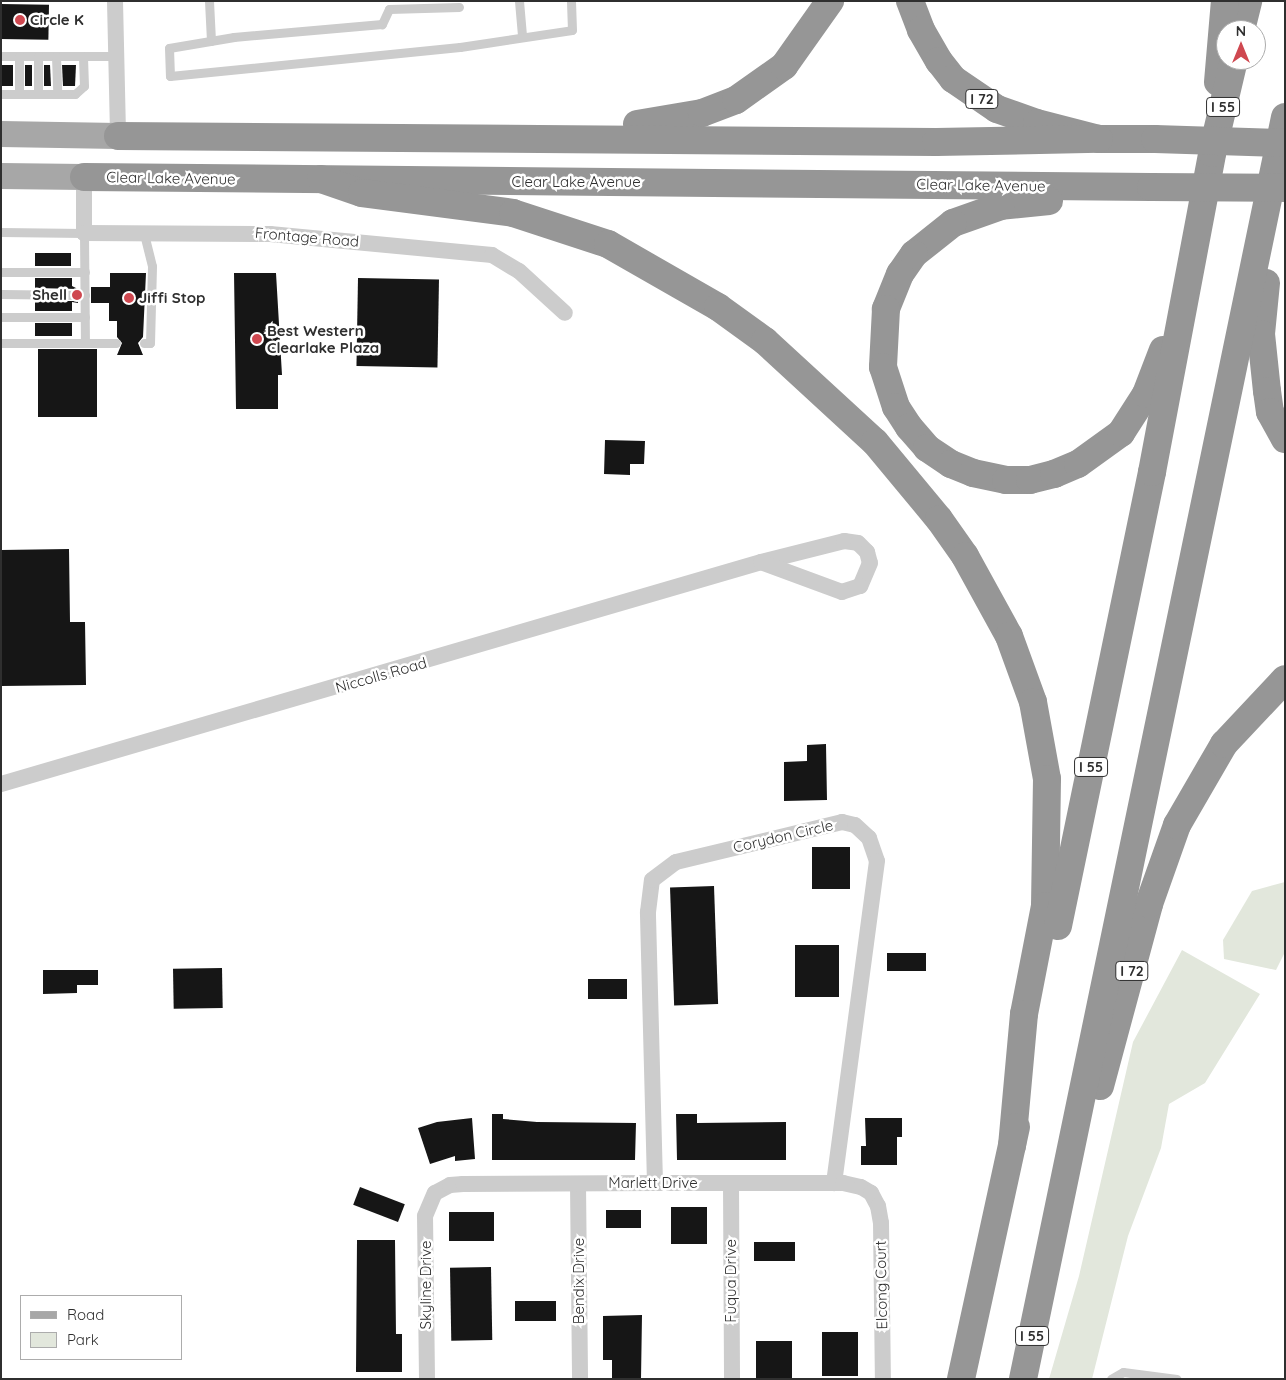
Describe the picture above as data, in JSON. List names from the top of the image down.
{
  "streets": {
    "highway": ["I 72", "I 55", "Clear Lake Avenue"],
    "street": [
      "Frontage Road",
      "Niccolls Road",
      "Corydon Circle",
      "Marlett Drive",
      "Bendix Drive",
      "Fuqua Drive",
      "Skyline Drive",
      "Elcong Court"
    ]
  },
  "crossings": [
    ["I 72", "I 55"],
    ["Corydon Circle", "Marlett Drive"],
    ["Marlett Drive", "Bendix Drive"],
    ["Marlett Drive", "Fuqua Drive"],
    ["Marlett Drive", "Skyline Drive"],
    ["Marlett Drive", "Elcong Court"]
  ],
  "places": [
    "Circle K",
    "Shell",
    "Jiffi Stop",
    "Best Western Clearlake Plaza"
  ],
  "legend": ["Road", "Park"],
  "north": "top"
}
